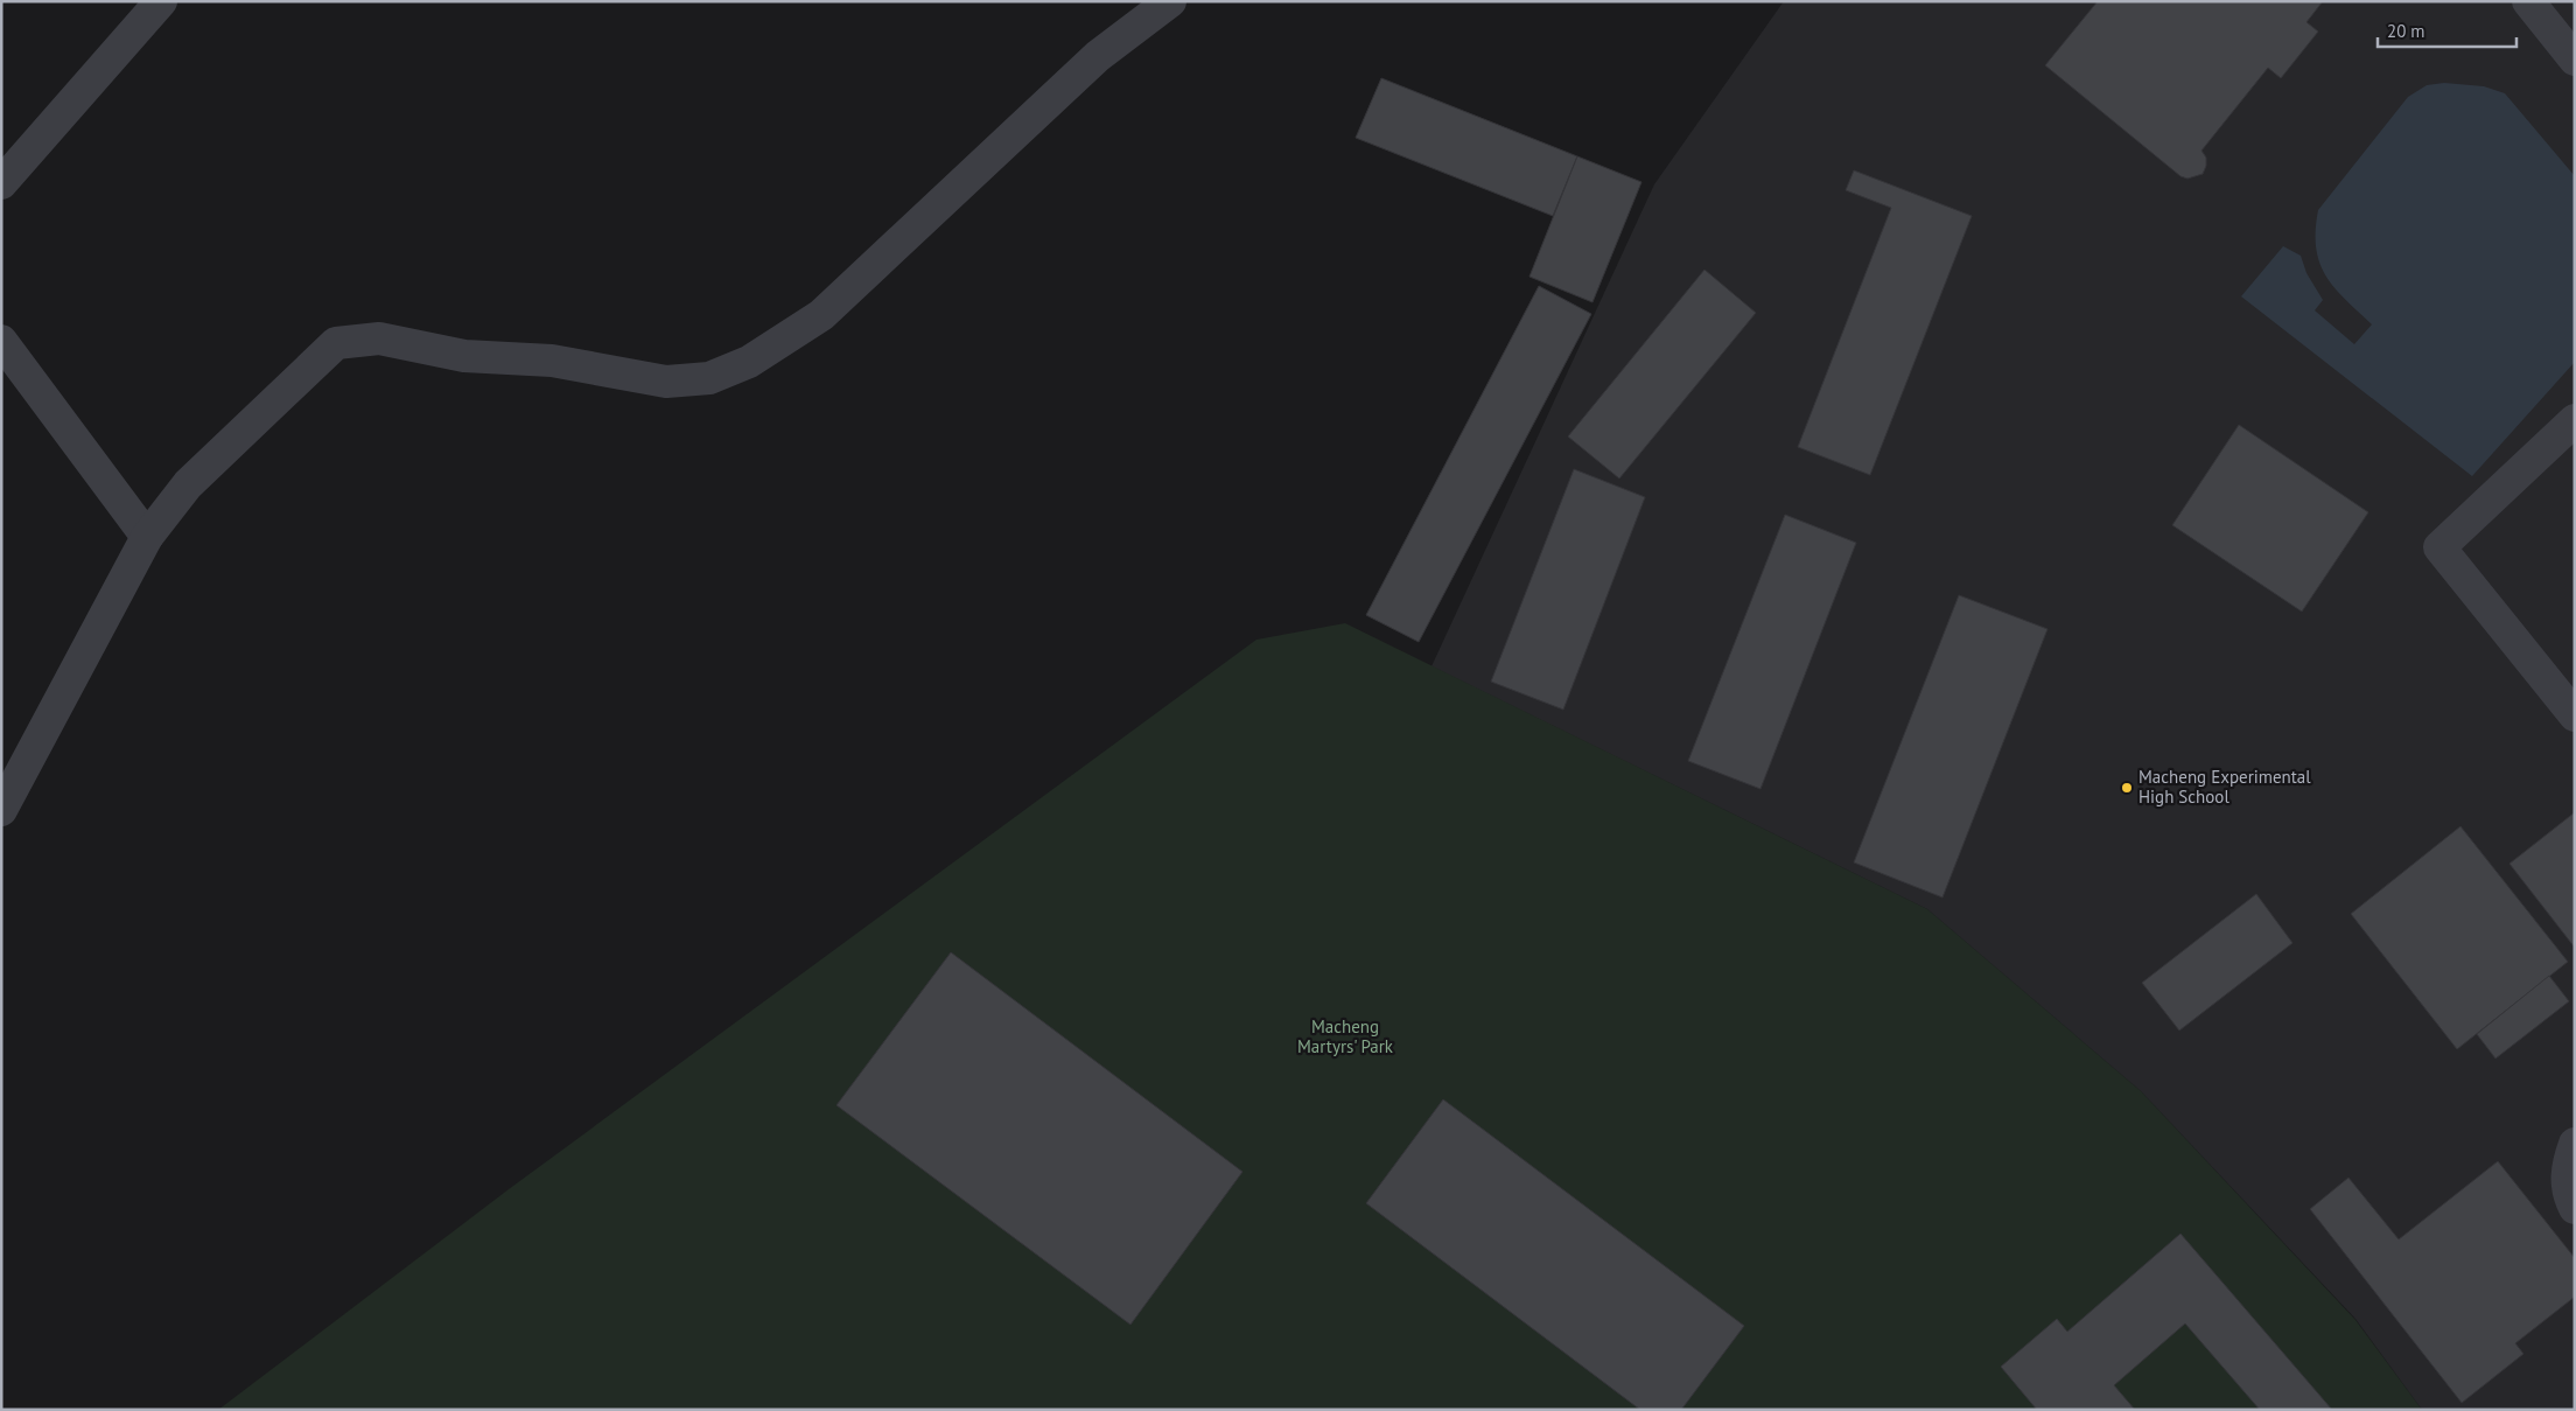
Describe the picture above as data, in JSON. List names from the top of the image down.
{
  "parks": ["Macheng Martyrs' Park"],
  "places": ["Macheng Experimental High School"],
  "scale_bar": "20 m"
}
